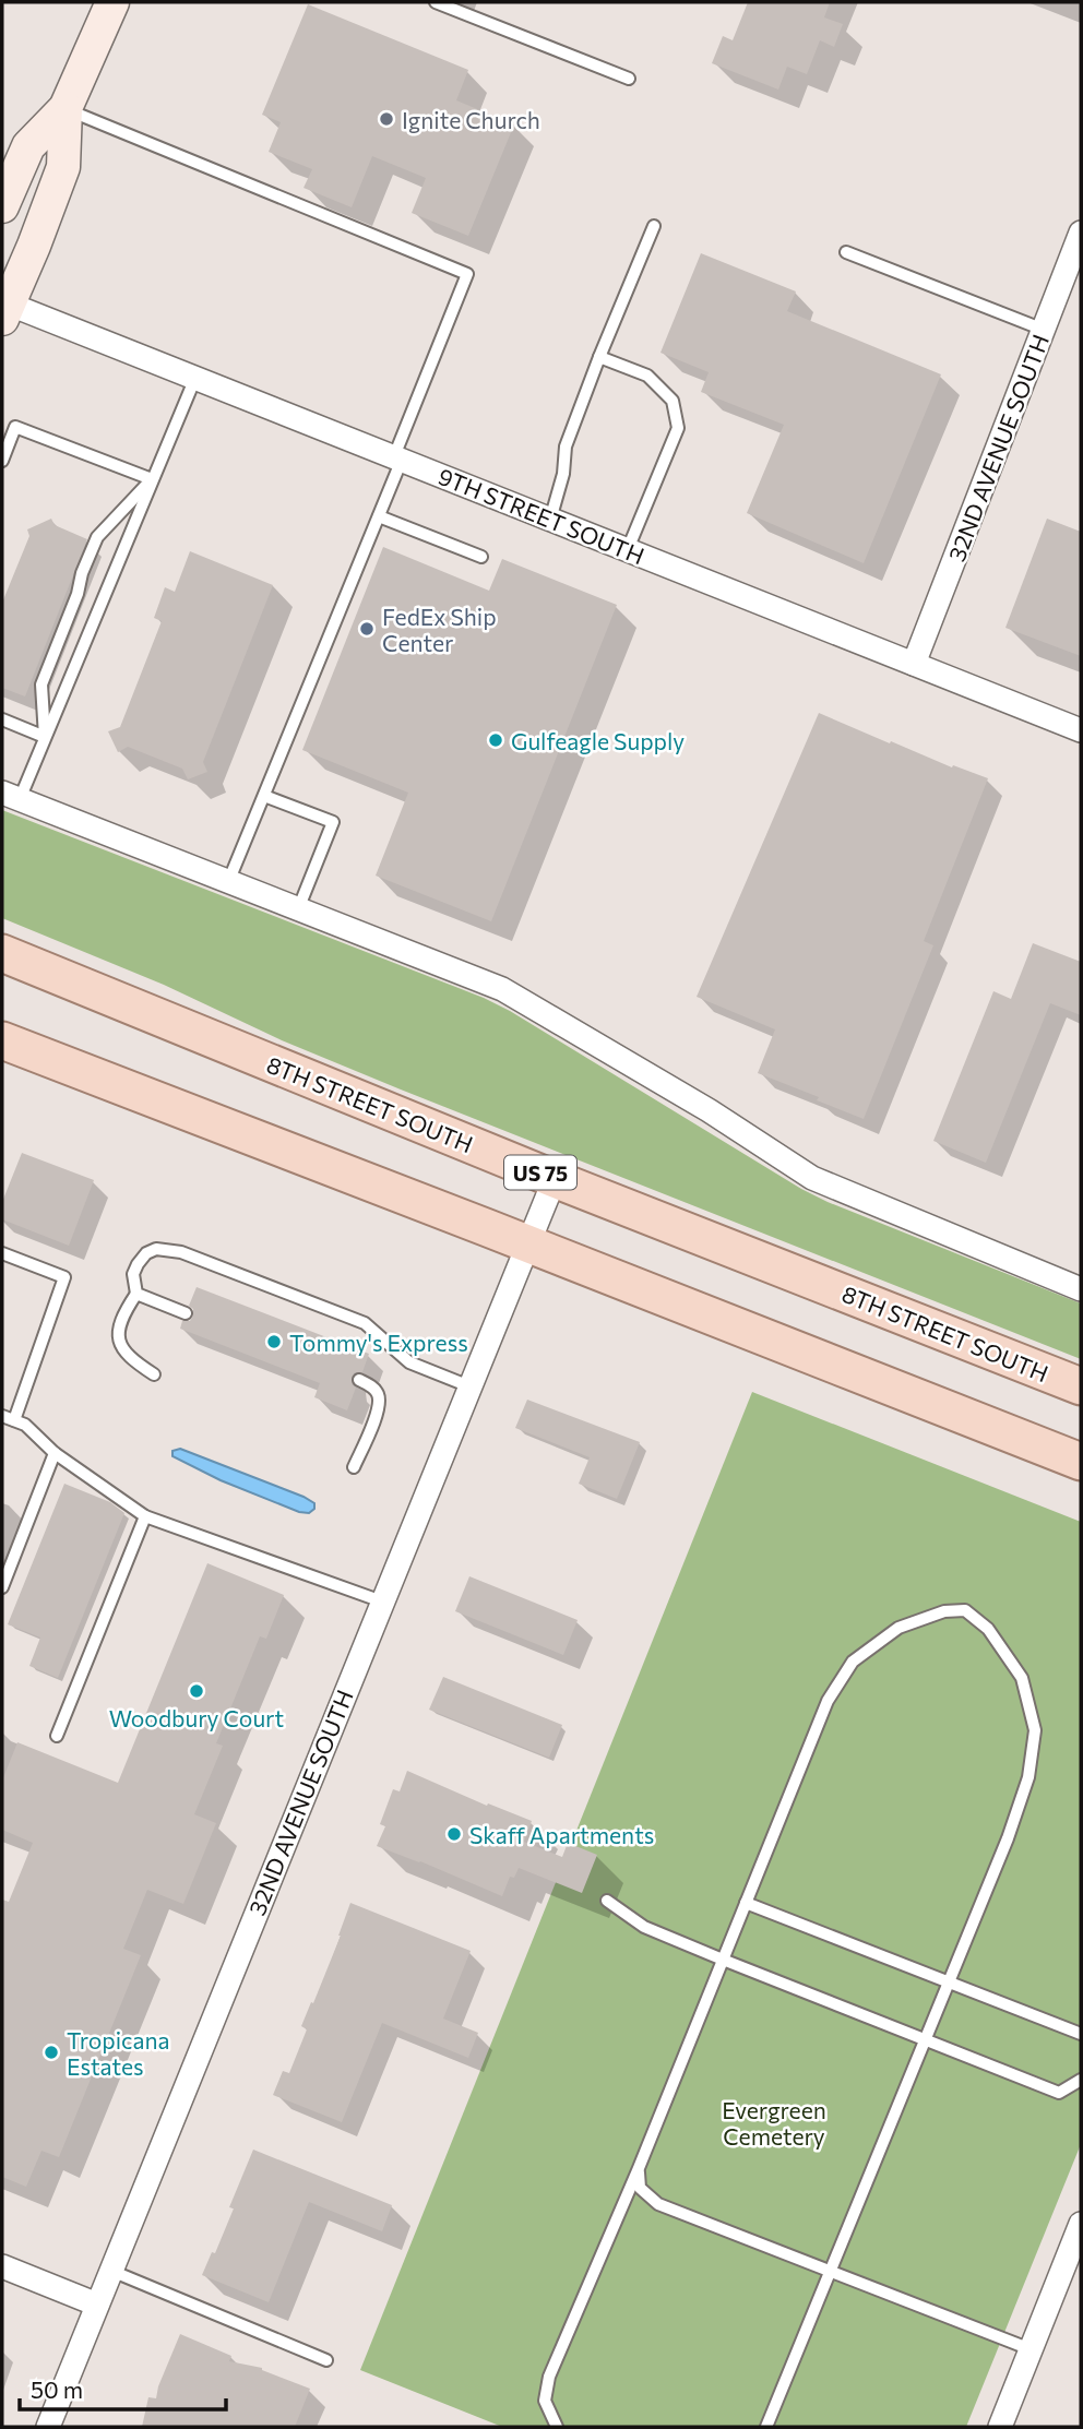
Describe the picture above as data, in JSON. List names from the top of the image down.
{
  "streets": {
    "main road": ["8TH STREET SOUTH", "US 75"],
    "street": ["32ND AVENUE SOUTH", "9TH STREET SOUTH"]
  },
  "crossings": [
    ["32ND AVENUE SOUTH", "9TH STREET SOUTH"],
    ["32ND AVENUE SOUTH", "8TH STREET SOUTH"]
  ],
  "parks": ["Evergreen Cemetery"],
  "places": [
    "Ignite Church",
    "FedEx Ship Center",
    "Gulfeagle Supply",
    "Tommy's Express",
    "Woodbury Court",
    "Skaff Apartments",
    "Tropicana Estates"
  ],
  "scale_bar": "50 m"
}
